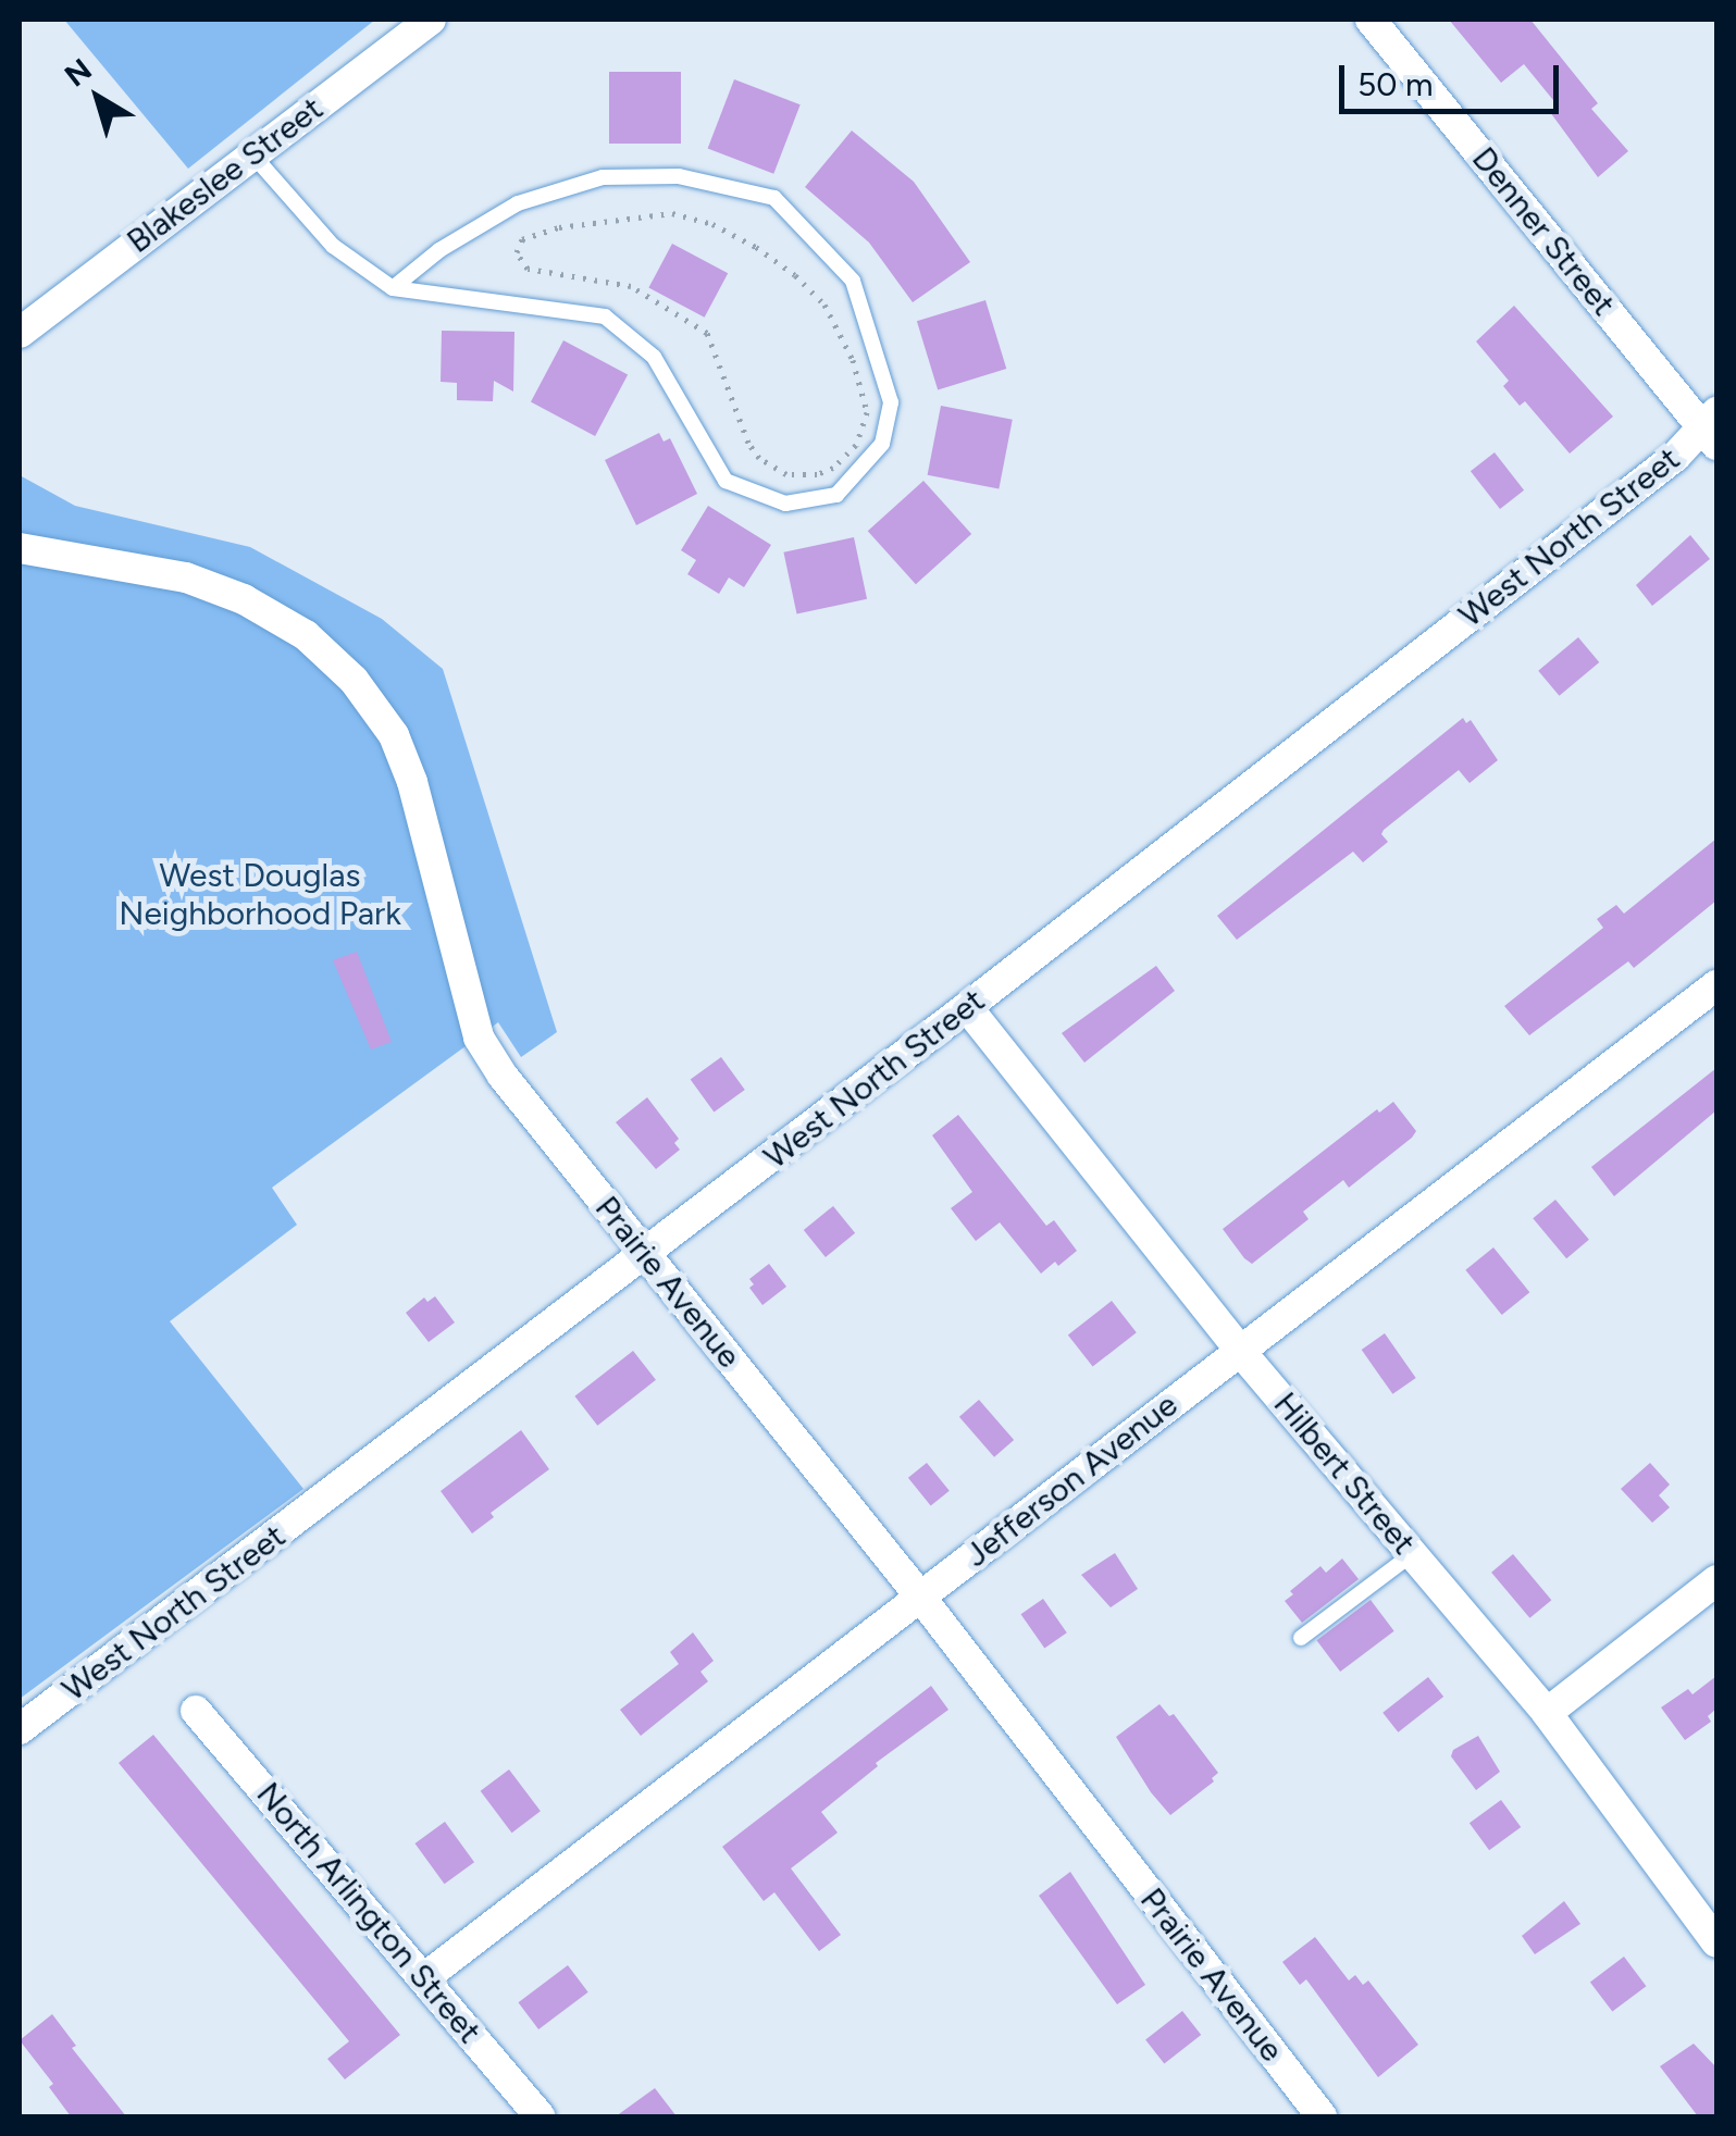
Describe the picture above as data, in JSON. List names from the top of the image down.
{
  "streets": {
    "street": [
      "Blakeslee Street",
      "Denner Street",
      "West North Street",
      "Prairie Avenue",
      "Hilbert Street",
      "Jefferson Avenue",
      "North Arlington Street"
    ]
  },
  "crossings": [
    ["Denner Street", "West North Street"],
    ["West North Street", "Prairie Avenue"],
    ["West North Street", "Hilbert Street"],
    ["Prairie Avenue", "Jefferson Avenue"],
    ["Hilbert Street", "Jefferson Avenue"],
    ["Jefferson Avenue", "North Arlington Street"]
  ],
  "parks": ["West Douglas Neighborhood Park"],
  "scale_bar": "50 m",
  "north": "top left"
}
